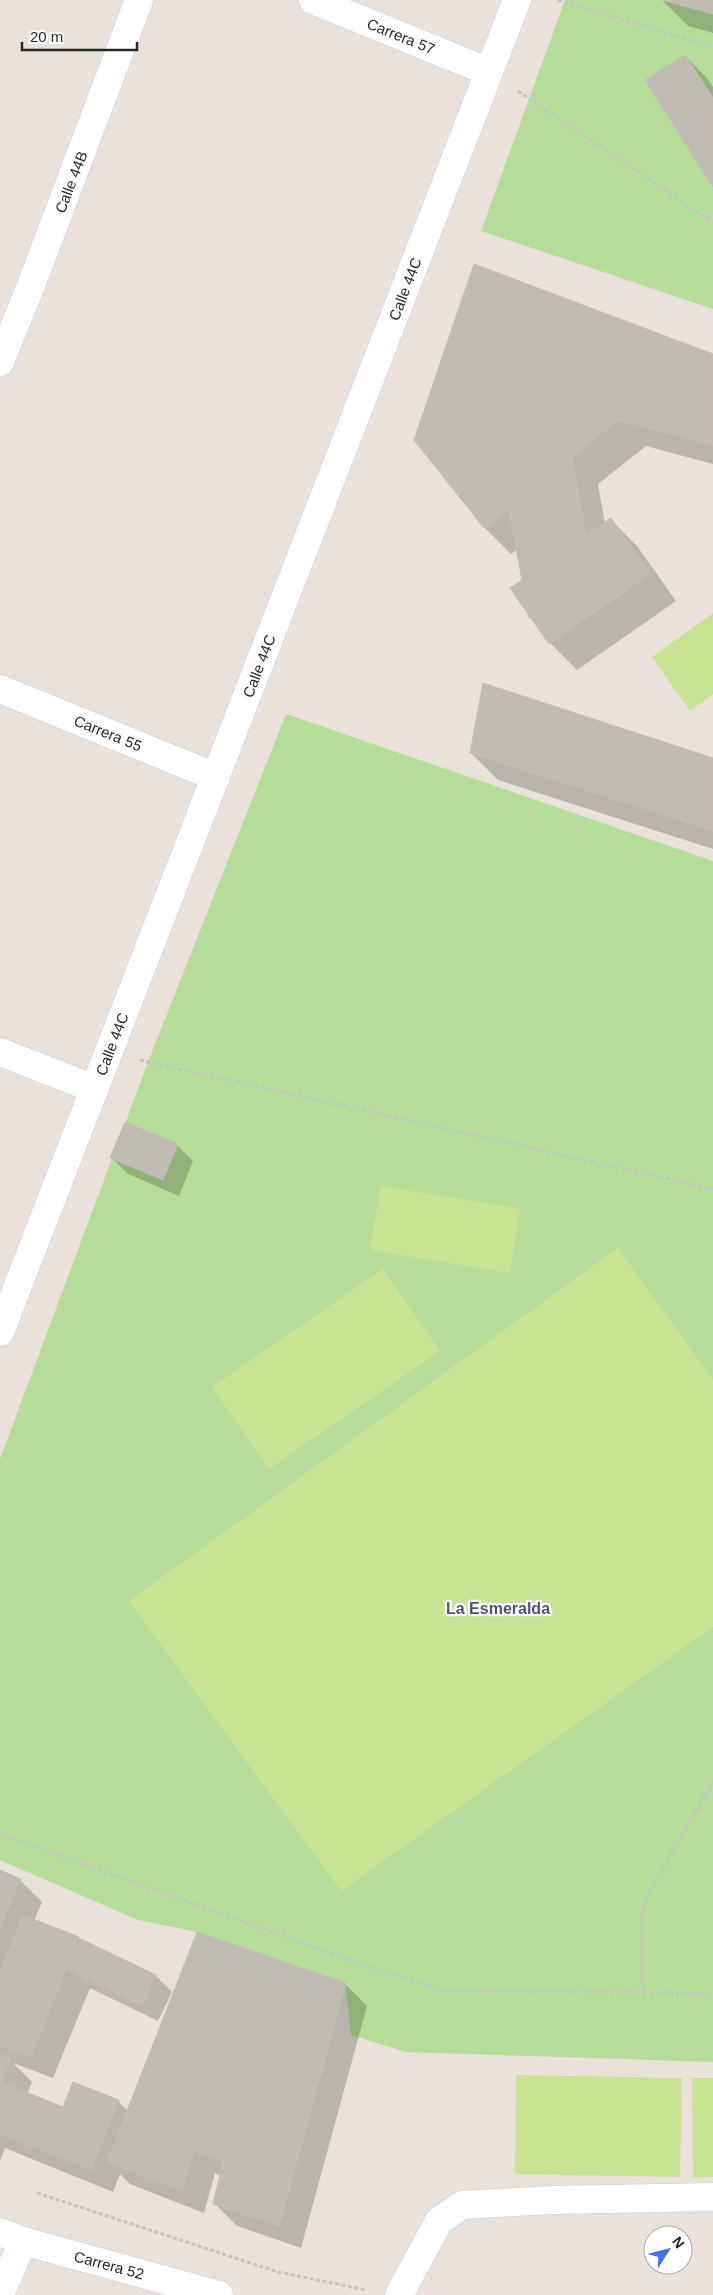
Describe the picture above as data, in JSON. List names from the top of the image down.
{
  "streets": {
    "street": [
      "Carrera 57",
      "Calle 44B",
      "Calle 44C",
      "Carrera 55",
      "Carrera 52"
    ]
  },
  "crossings": [
    ["Carrera 57", "Calle 44C"],
    ["Calle 44C", "Carrera 55"]
  ],
  "districts": ["La Esmeralda"],
  "scale_bar": "20 m",
  "north": "top right"
}
